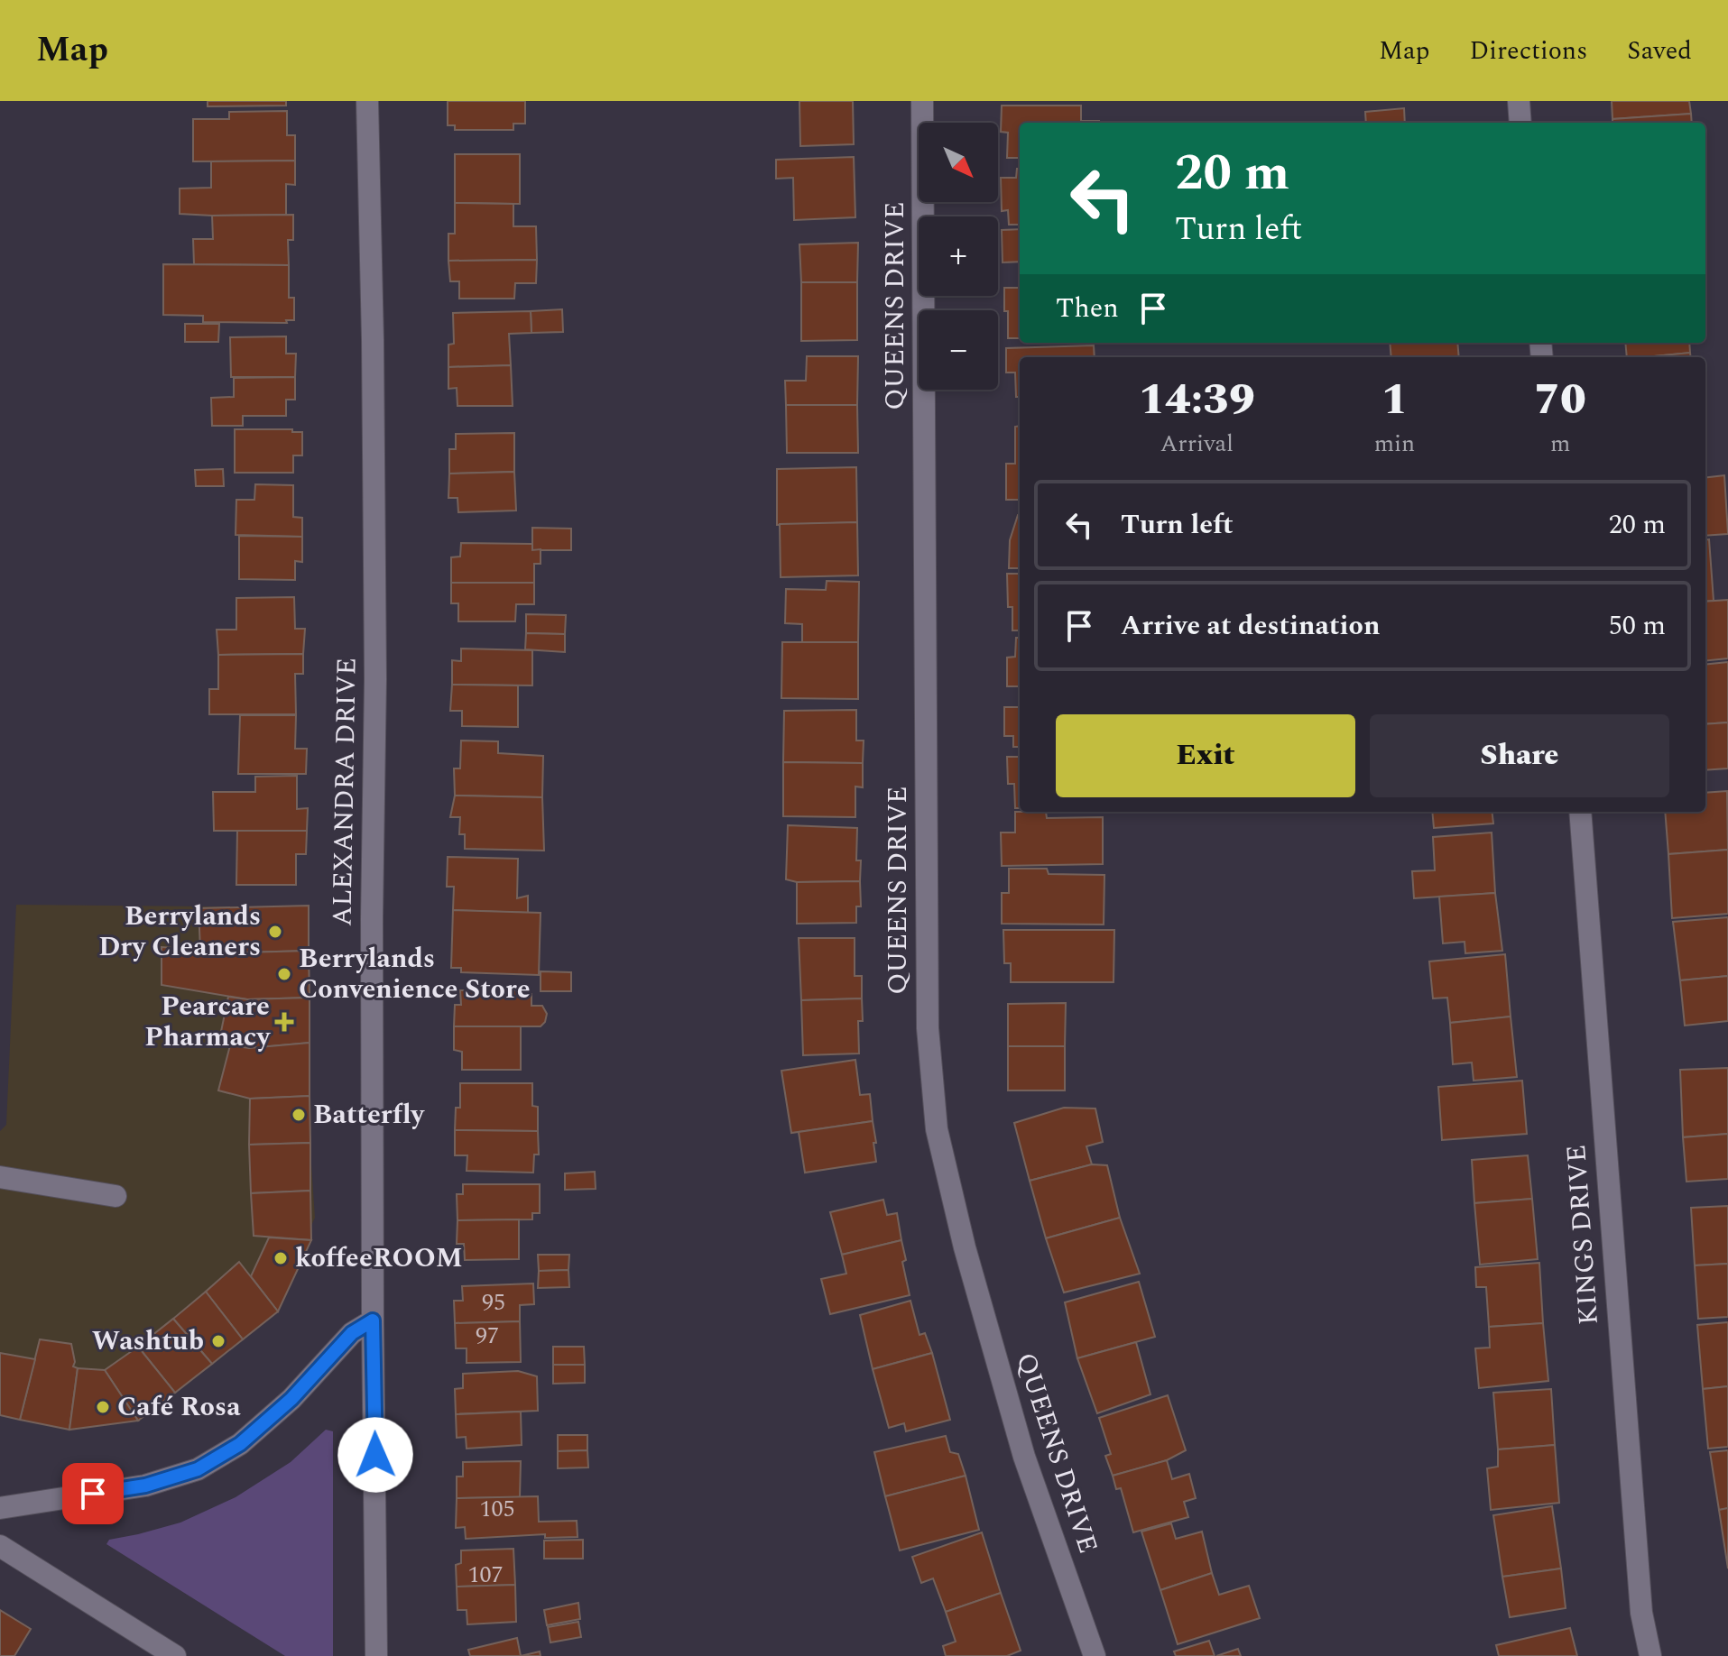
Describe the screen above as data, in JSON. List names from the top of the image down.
{
  "streets": {
    "street": ["QUEENS DRIVE", "ALEXANDRA DRIVE", "KINGS DRIVE"]
  },
  "places": {
    "other": [
      "Berrylands Dry Cleaners",
      "Berrylands Convenience Store",
      "Batterfly",
      "koffeeROOM",
      "Washtub",
      "Café Rosa"
    ],
    "health": ["Pearcare Pharmacy"]
  },
  "house_numbers": [
    "95",
    "97",
    "105",
    "107"
  ],
  "north": "bottom right",
  "page": {
    "header": "Map",
    "nav": ["Map", "Directions", "Saved"],
    "map_buttons": ["+", "−"],
    "turn": ["20 m", "Turn left"],
    "then": "Then",
    "eta": [
      "14:39",
      "Arrival",
      "1",
      "min",
      "70",
      "m"
    ],
    "list": [
      {
        "name": "Turn left",
        "value": "20 m"
      },
      {
        "name": "Arrive at destination",
        "value": "50 m"
      }
    ],
    "buttons": ["Exit", "Share"]
  }
}
